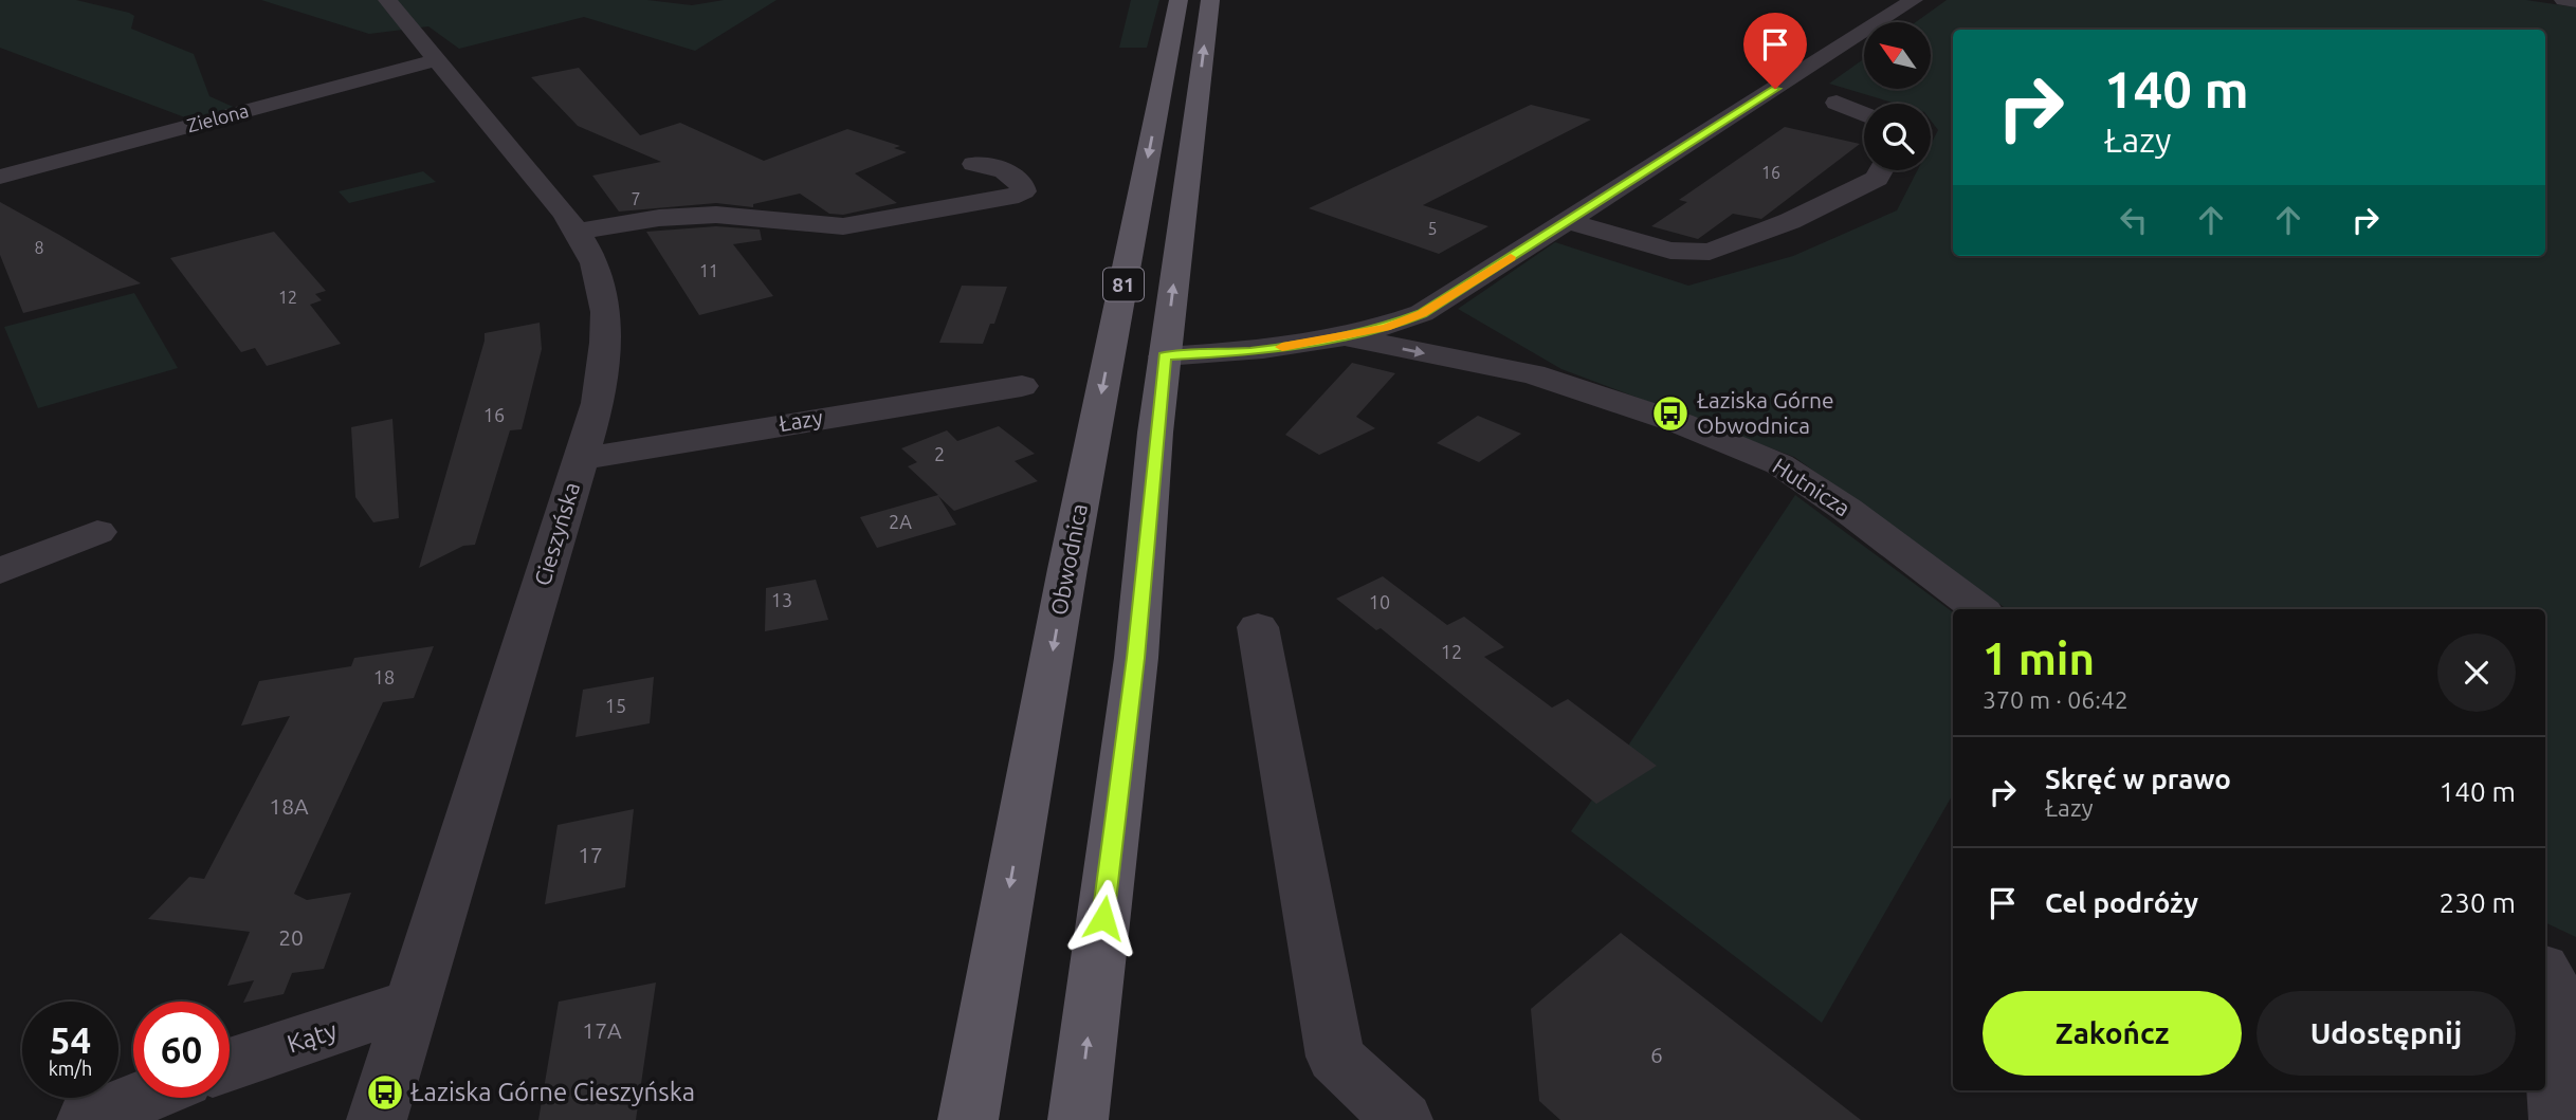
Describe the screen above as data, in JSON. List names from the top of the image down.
{
  "streets": {
    "main road": ["81", "Obwodnica"],
    "street": [
      "Zielona",
      "Łazy",
      "Hutnicza",
      "Cieszyńska",
      "Kąty"
    ]
  },
  "crossings": [
    ["Zielona", "Cieszyńska"],
    ["Łazy", "Cieszyńska"],
    ["Cieszyńska", "Kąty"]
  ],
  "places": {
    "bus stop": ["Łaziska Górne Obwodnica", "Łaziska Górne Cieszyńska"]
  },
  "house_numbers": [
    "16",
    "7",
    "5",
    "8",
    "11",
    "12",
    "16",
    "2",
    "2A",
    "13",
    "10",
    "12",
    "18",
    "15",
    "18A",
    "17",
    "20",
    "17A",
    "6"
  ],
  "north": "top left",
  "page": {
    "turn": ["140 m", "Łazy"],
    "heading": ["1 min", "370 m · 06:42"],
    "list": [
      {
        "name": "Skręć w prawo",
        "note": "Łazy",
        "value": "140 m"
      },
      {
        "name": "Cel podróży",
        "value": "230 m"
      }
    ],
    "buttons": ["Zakończ", "Udostępnij"],
    "speed": "54 km/h",
    "limit": "60"
  }
}
